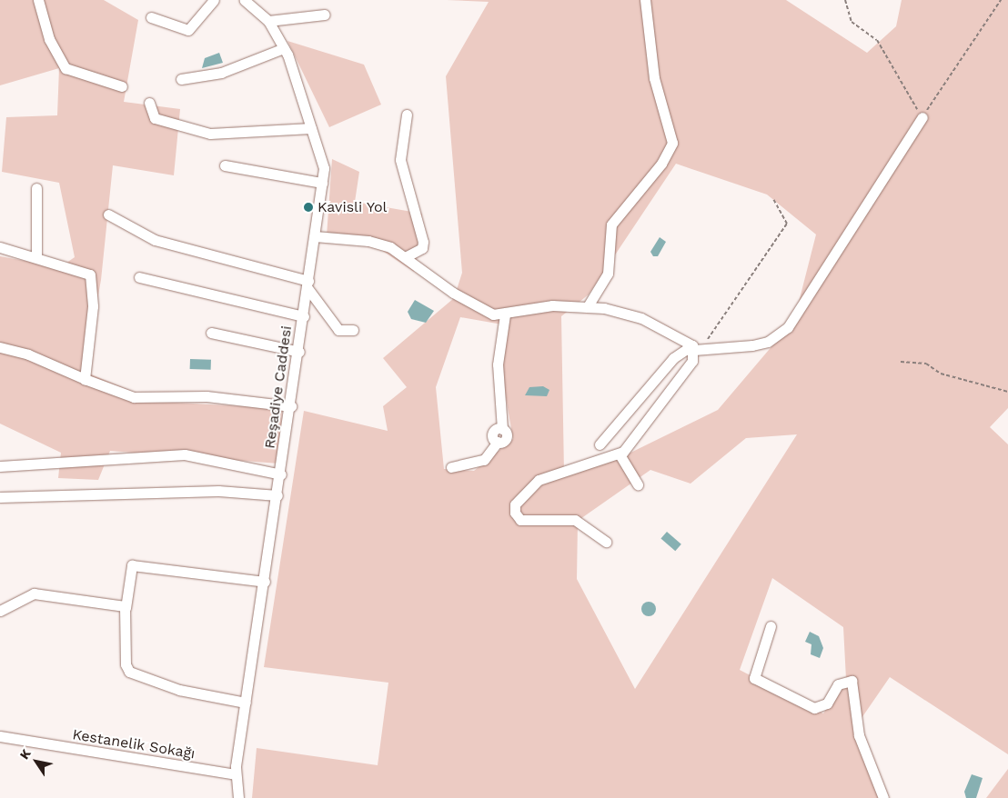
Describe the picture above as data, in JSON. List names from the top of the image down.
{
  "streets": {
    "street": ["Reşadiye Caddesi", "Kestanelik Sokağı"]
  },
  "crossings": [
    ["Reşadiye Caddesi", "Kestanelik Sokağı"]
  ],
  "places": ["Kavisli Yol"],
  "north": "top left"
}
